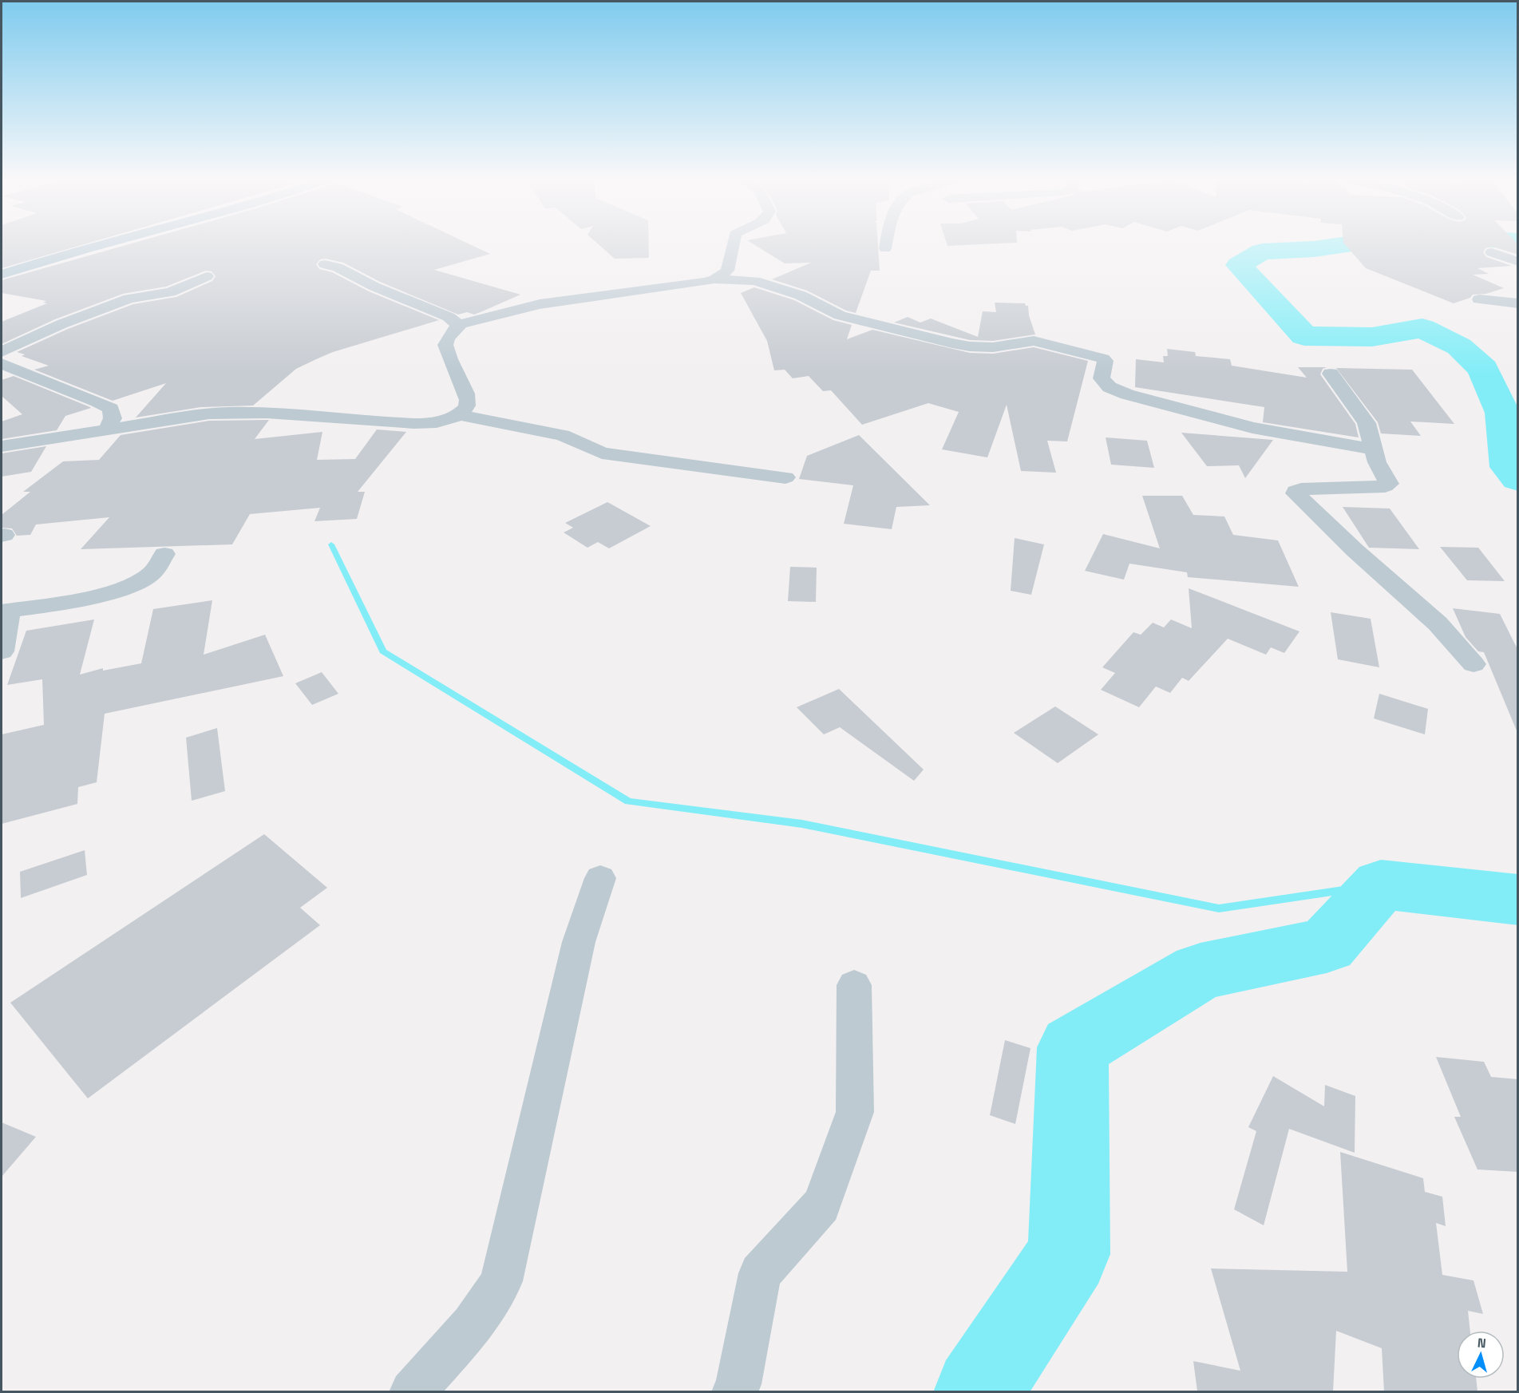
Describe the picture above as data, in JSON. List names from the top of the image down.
{
  "north": "top"
}
